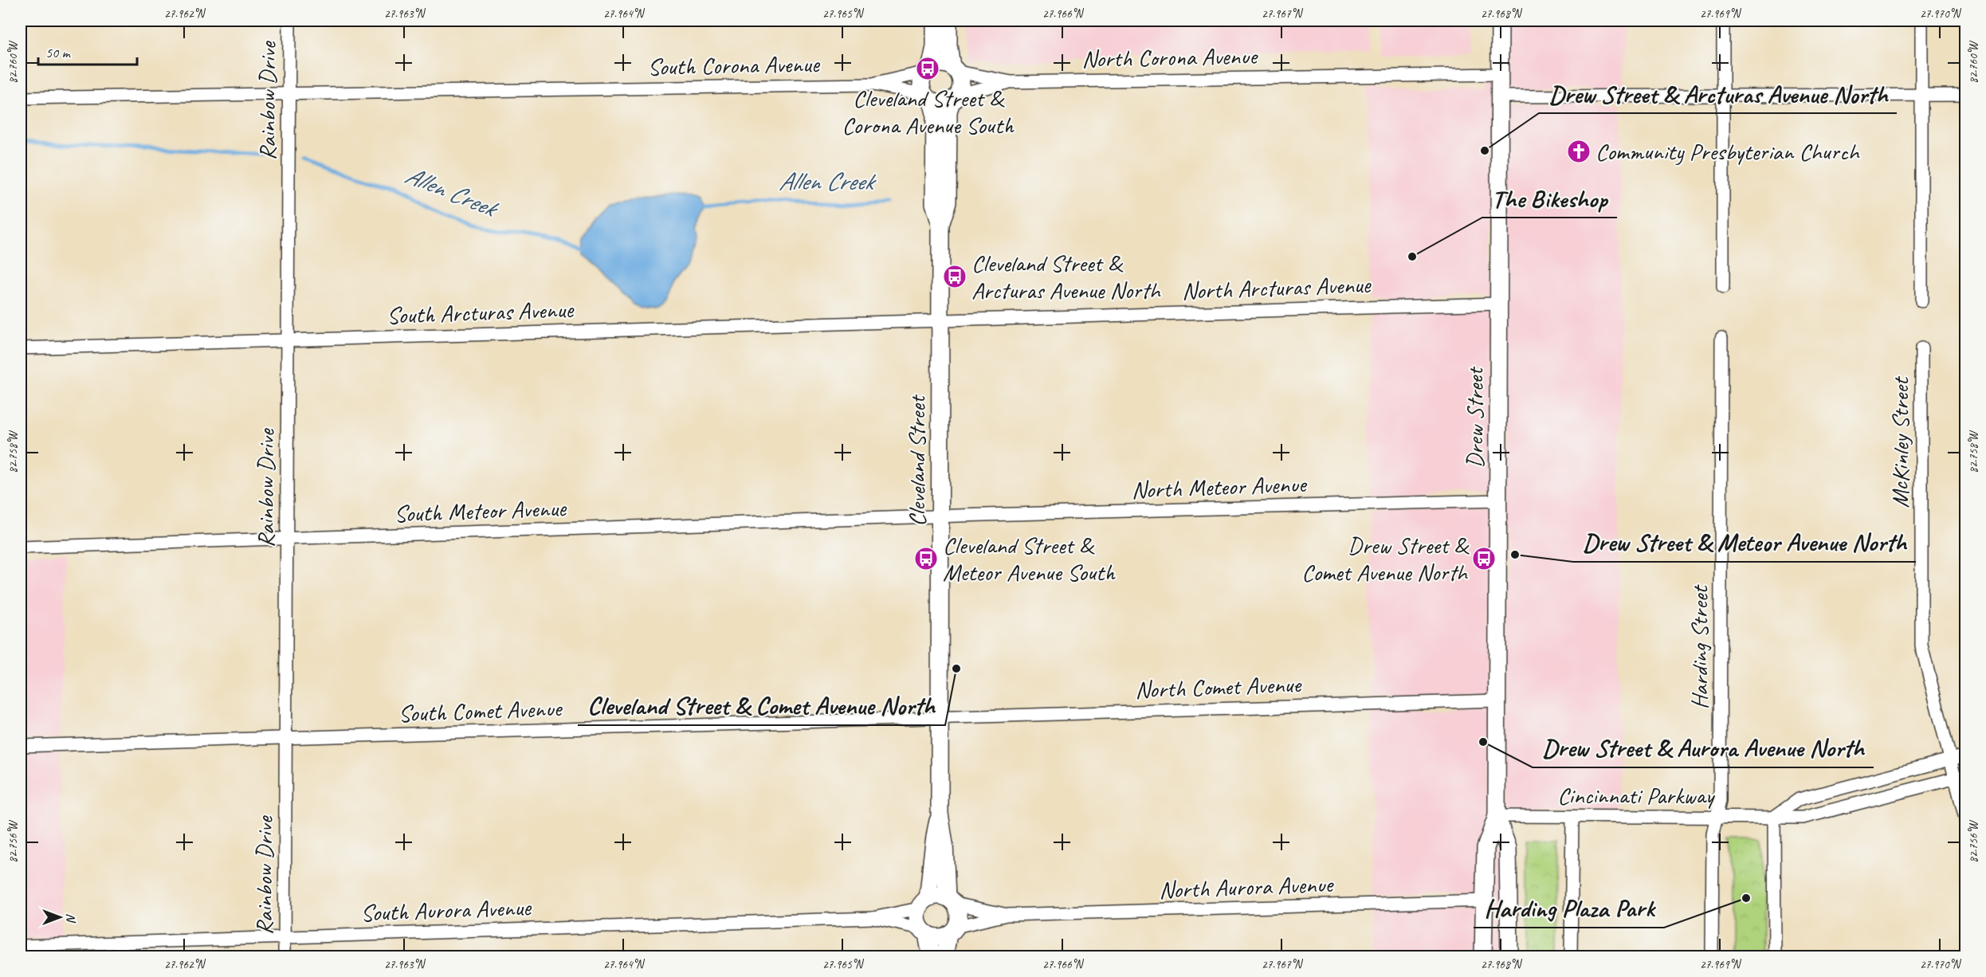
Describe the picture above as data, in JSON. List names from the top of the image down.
{
  "streets": {
    "street": [
      "North Corona Avenue",
      "South Corona Avenue",
      "Rainbow Drive",
      "North Arcturas Avenue",
      "South Arcturas Avenue",
      "Drew Street",
      "McKinley Street",
      "Cleveland Street",
      "North Meteor Avenue",
      "South Meteor Avenue",
      "Harding Street",
      "North Comet Avenue",
      "South Comet Avenue",
      "Cincinnati Parkway",
      "North Aurora Avenue",
      "South Aurora Avenue"
    ]
  },
  "crossings": [
    ["North Corona Avenue", "South Corona Avenue"],
    ["North Corona Avenue", "Drew Street"],
    ["North Corona Avenue", "Cleveland Street"],
    ["South Corona Avenue", "Rainbow Drive"],
    ["South Corona Avenue", "Cleveland Street"],
    ["Rainbow Drive", "South Arcturas Avenue"],
    ["Rainbow Drive", "South Meteor Avenue"],
    ["Rainbow Drive", "South Comet Avenue"],
    ["Rainbow Drive", "South Aurora Avenue"],
    ["North Arcturas Avenue", "South Arcturas Avenue"],
    ["North Arcturas Avenue", "Drew Street"],
    ["North Arcturas Avenue", "Cleveland Street"],
    ["South Arcturas Avenue", "Cleveland Street"],
    ["Drew Street", "North Meteor Avenue"],
    ["Drew Street", "North Comet Avenue"],
    ["Drew Street", "Cincinnati Parkway"],
    ["Drew Street", "North Aurora Avenue"],
    ["McKinley Street", "Cincinnati Parkway"],
    ["Cleveland Street", "North Meteor Avenue"],
    ["Cleveland Street", "South Meteor Avenue"],
    ["Cleveland Street", "North Comet Avenue"],
    ["Cleveland Street", "South Comet Avenue"],
    ["Cleveland Street", "North Aurora Avenue"],
    ["Cleveland Street", "South Aurora Avenue"],
    ["North Meteor Avenue", "South Meteor Avenue"],
    ["Harding Street", "Cincinnati Parkway"],
    ["North Comet Avenue", "South Comet Avenue"],
    ["North Aurora Avenue", "South Aurora Avenue"]
  ],
  "water": ["Allen Creek"],
  "places": {
    "bus stop": [
      "Cleveland Street & Corona Avenue South",
      "Cleveland Street & Arcturas Avenue North",
      "Cleveland Street & Meteor Avenue South",
      "Drew Street & Comet Avenue North"
    ],
    "other": [
      "Drew Street & Arcturas Avenue North",
      "The Bikeshop",
      "Drew Street & Meteor Avenue North",
      "Cleveland Street & Comet Avenue North",
      "Drew Street & Aurora Avenue North",
      "Harding Plaza Park"
    ],
    "church": ["Community Presbyterian Church"]
  },
  "scale_bar": "50 m",
  "north": "right",
  "coordinates": [
    "27.962°N",
    "27.963°N",
    "27.964°N",
    "27.965°N",
    "27.966°N",
    "27.967°N",
    "27.968°N",
    "27.969°N",
    "27.970°N",
    "82.760°W",
    "82.758°W",
    "82.756°W"
  ]
}
